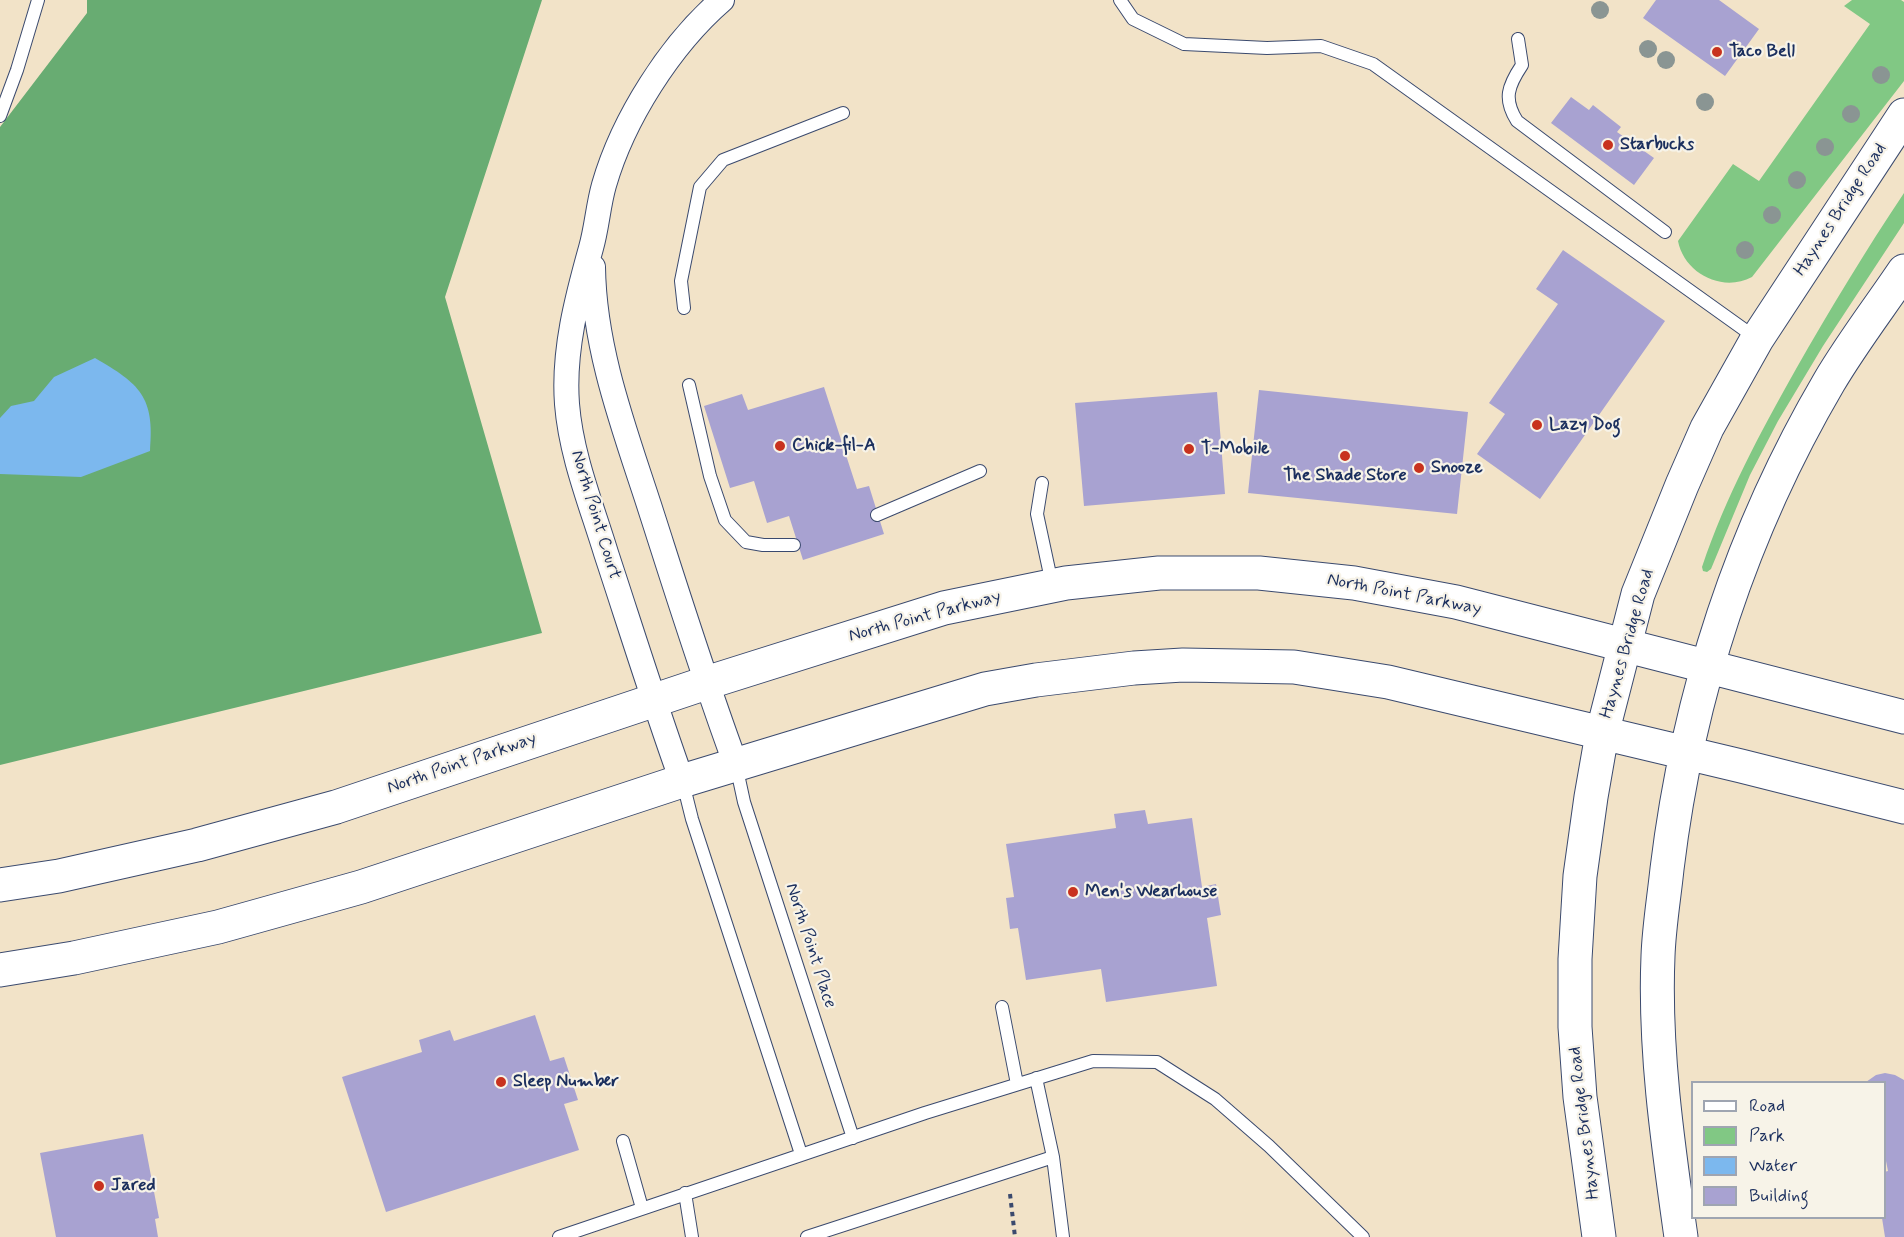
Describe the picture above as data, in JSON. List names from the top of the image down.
{
  "streets": {
    "street": ["Haynes Bridge Road", "North Point Court", "North Point Parkway"],
    "lane": ["North Point Place"]
  },
  "crossings": [
    ["Haynes Bridge Road", "North Point Parkway"],
    ["North Point Court", "North Point Parkway"],
    ["North Point Court", "North Point Place"]
  ],
  "places": [
    "Taco Bell",
    "Starbucks",
    "Lazy Dog",
    "Chick-fil-A",
    "T-Mobile",
    "The Shade Store",
    "Snooze",
    "Men's Wearhouse",
    "Sleep Number",
    "Jared"
  ],
  "legend": [
    "Road",
    "Park",
    "Water",
    "Building"
  ]
}
